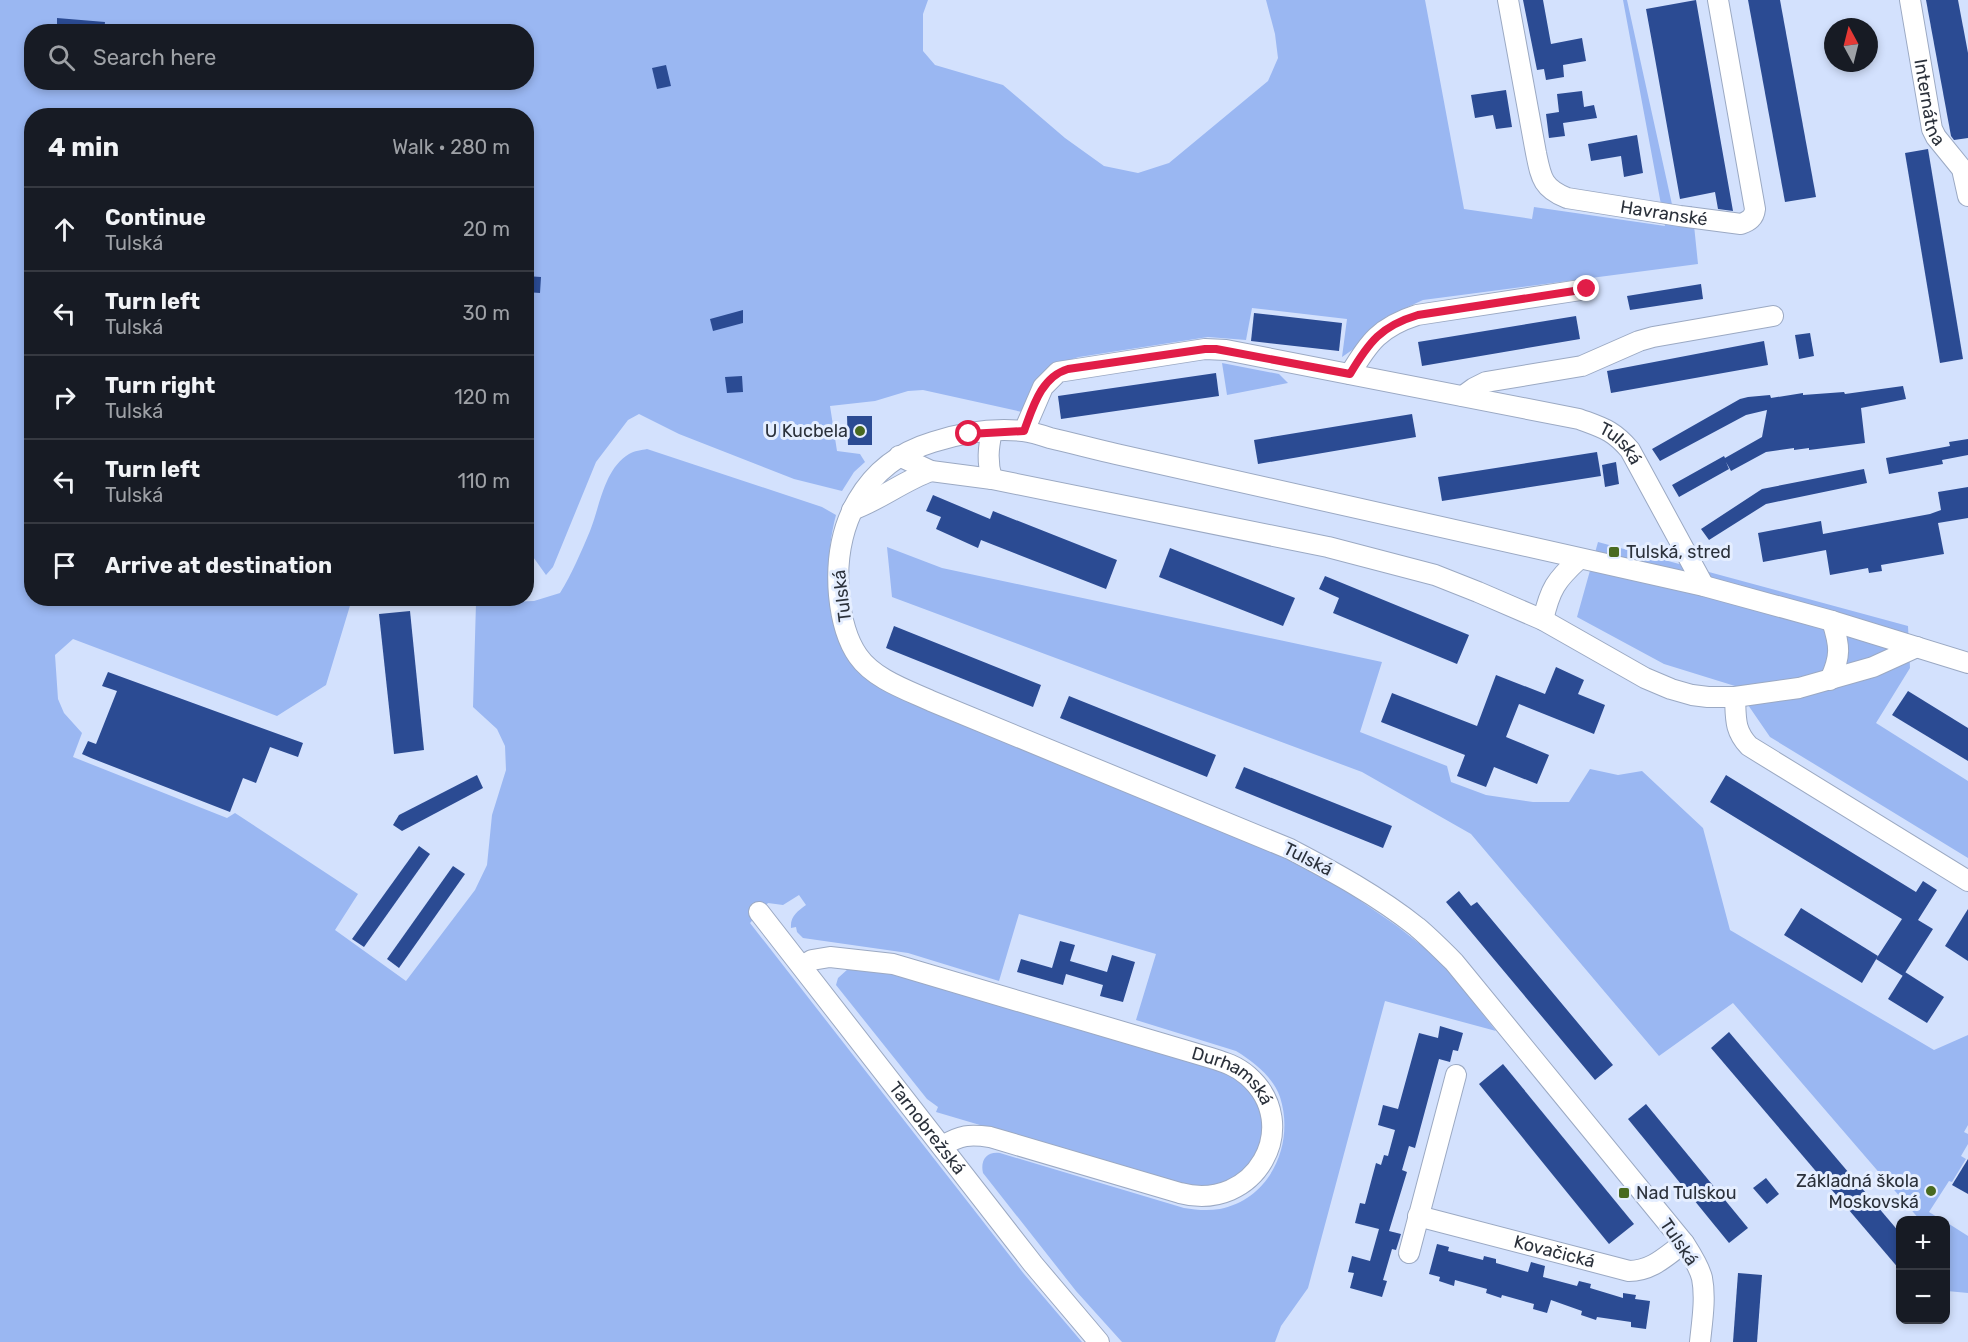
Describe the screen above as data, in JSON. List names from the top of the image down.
{
  "streets": {
    "street": [
      "Internátna",
      "Havranské",
      "Tulská",
      "Durhamská",
      "Tarnobrežská",
      "Kovačická"
    ]
  },
  "crossings": [
    ["Tulská", "Kovačická"],
    ["Durhamská", "Tarnobrežská"]
  ],
  "places": {
    "other": ["U Kucbela", "Základná škola Moskovská"],
    "transit": ["Tulská, stred", "Nad Tulskou"]
  },
  "north": "top",
  "page": {
    "search": "Search here",
    "heading": ["4 min", "Walk · 280 m"],
    "list": [
      ["Continue", "Tulská", "20 m"],
      ["Turn left", "Tulská", "30 m"],
      ["Turn right", "Tulská", "120 m"],
      ["Turn left", "Tulská", "110 m"],
      "Arrive at destination"
    ],
    "map_buttons": ["+", "−"]
  }
}
